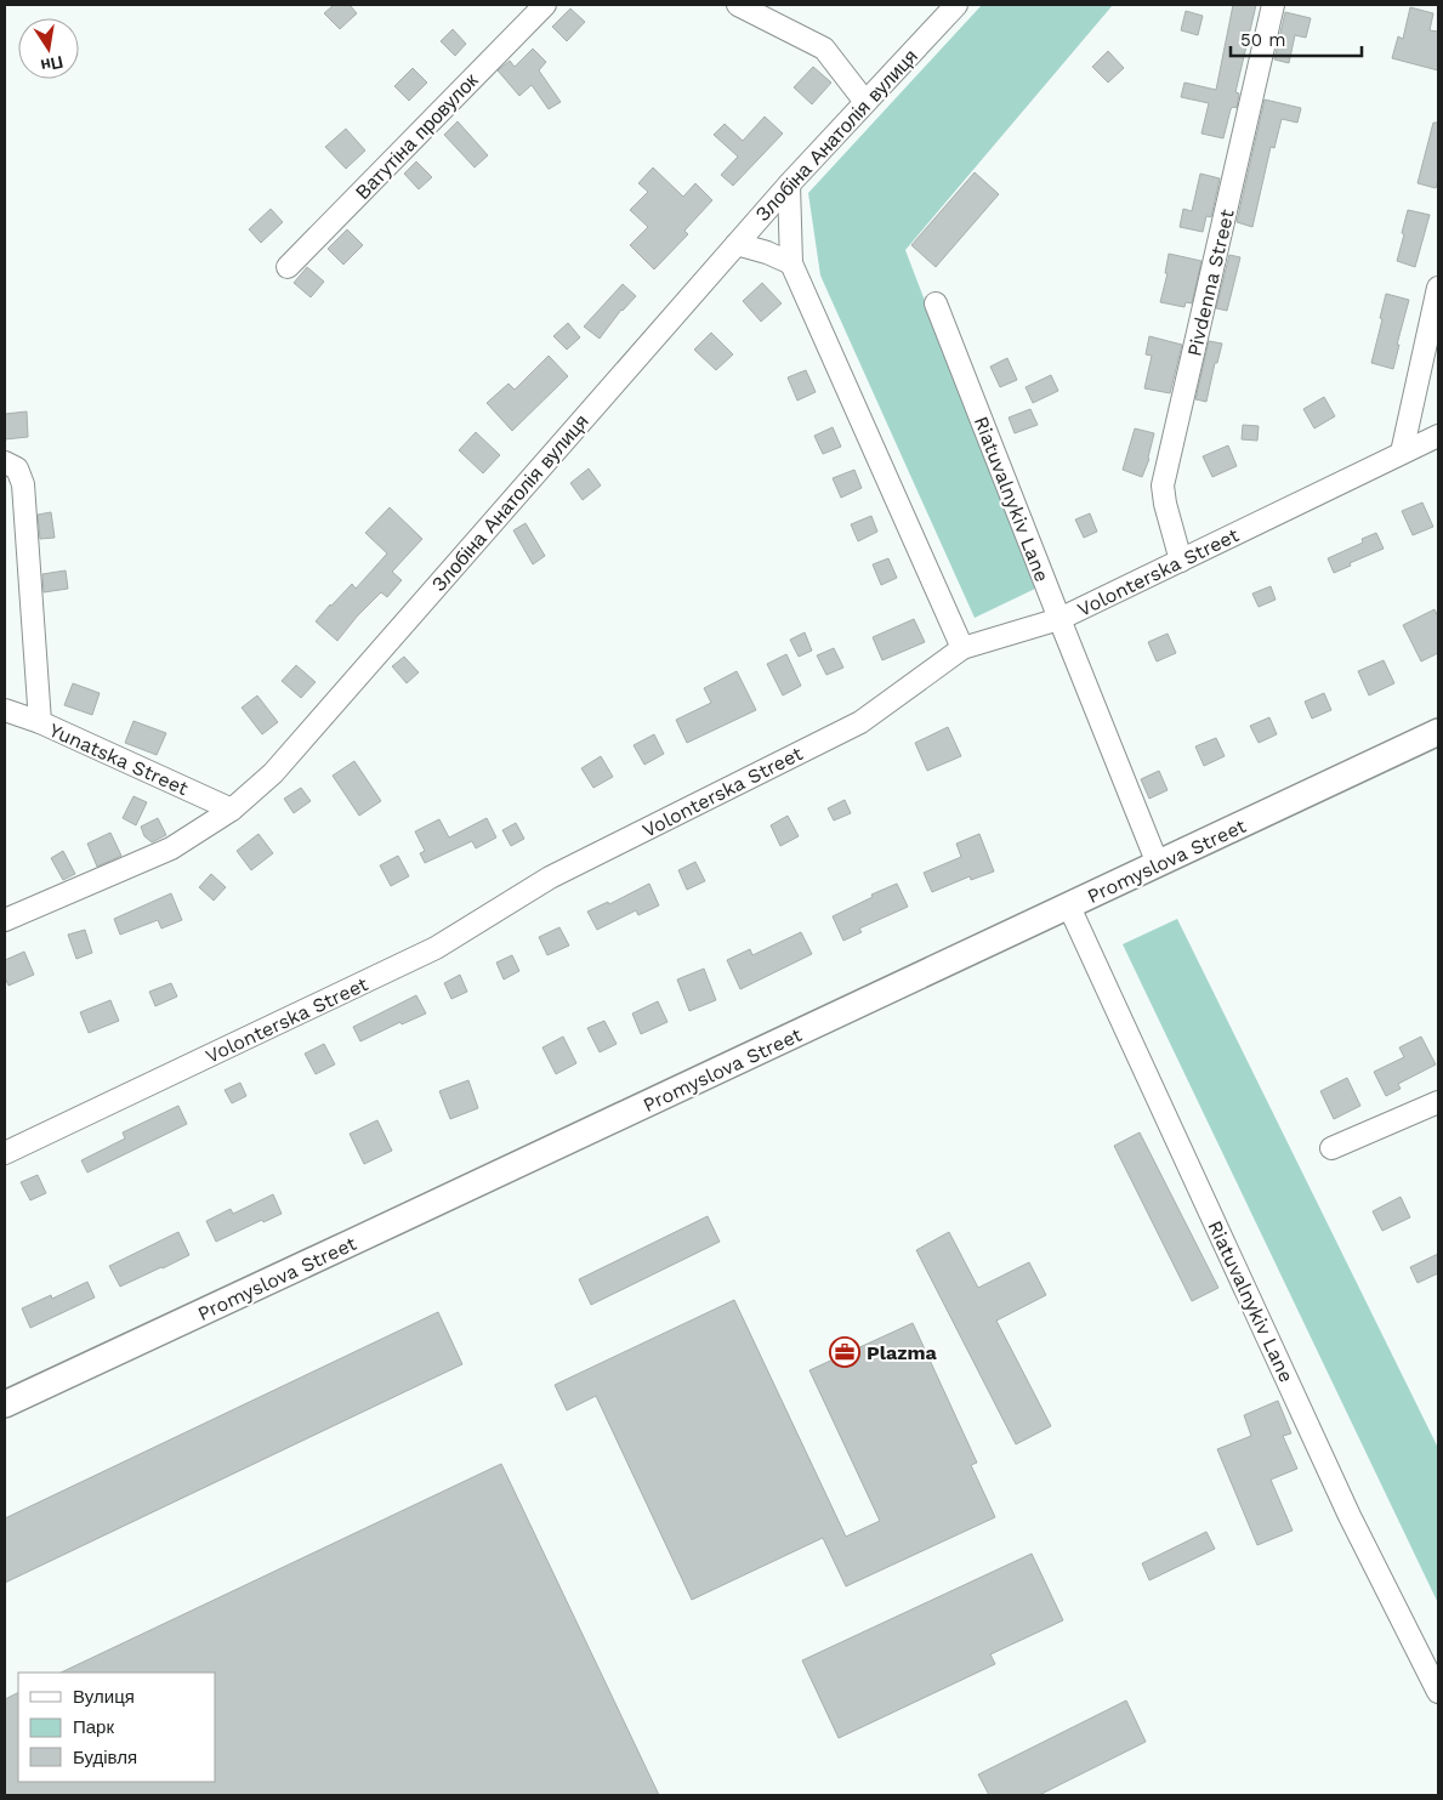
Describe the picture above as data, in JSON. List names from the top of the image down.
{
  "streets": {
    "street": [
      "Злобіна Анатолія вулиця",
      "Ватутіна провулок",
      "Pivdenna Street",
      "Riatuvalnykiv Lane",
      "Volonterska Street",
      "Yunatska Street",
      "Promyslova Street"
    ]
  },
  "crossings": [
    ["Злобіна Анатолія вулиця", "Yunatska Street"],
    ["Pivdenna Street", "Volonterska Street"],
    ["Riatuvalnykiv Lane", "Volonterska Street"],
    ["Riatuvalnykiv Lane", "Promyslova Street"]
  ],
  "places": {
    "office": ["Plazma"]
  },
  "legend": ["Вулиця", "Парк", "Будівля"],
  "scale_bar": "50 m",
  "north": "bottom"
}
